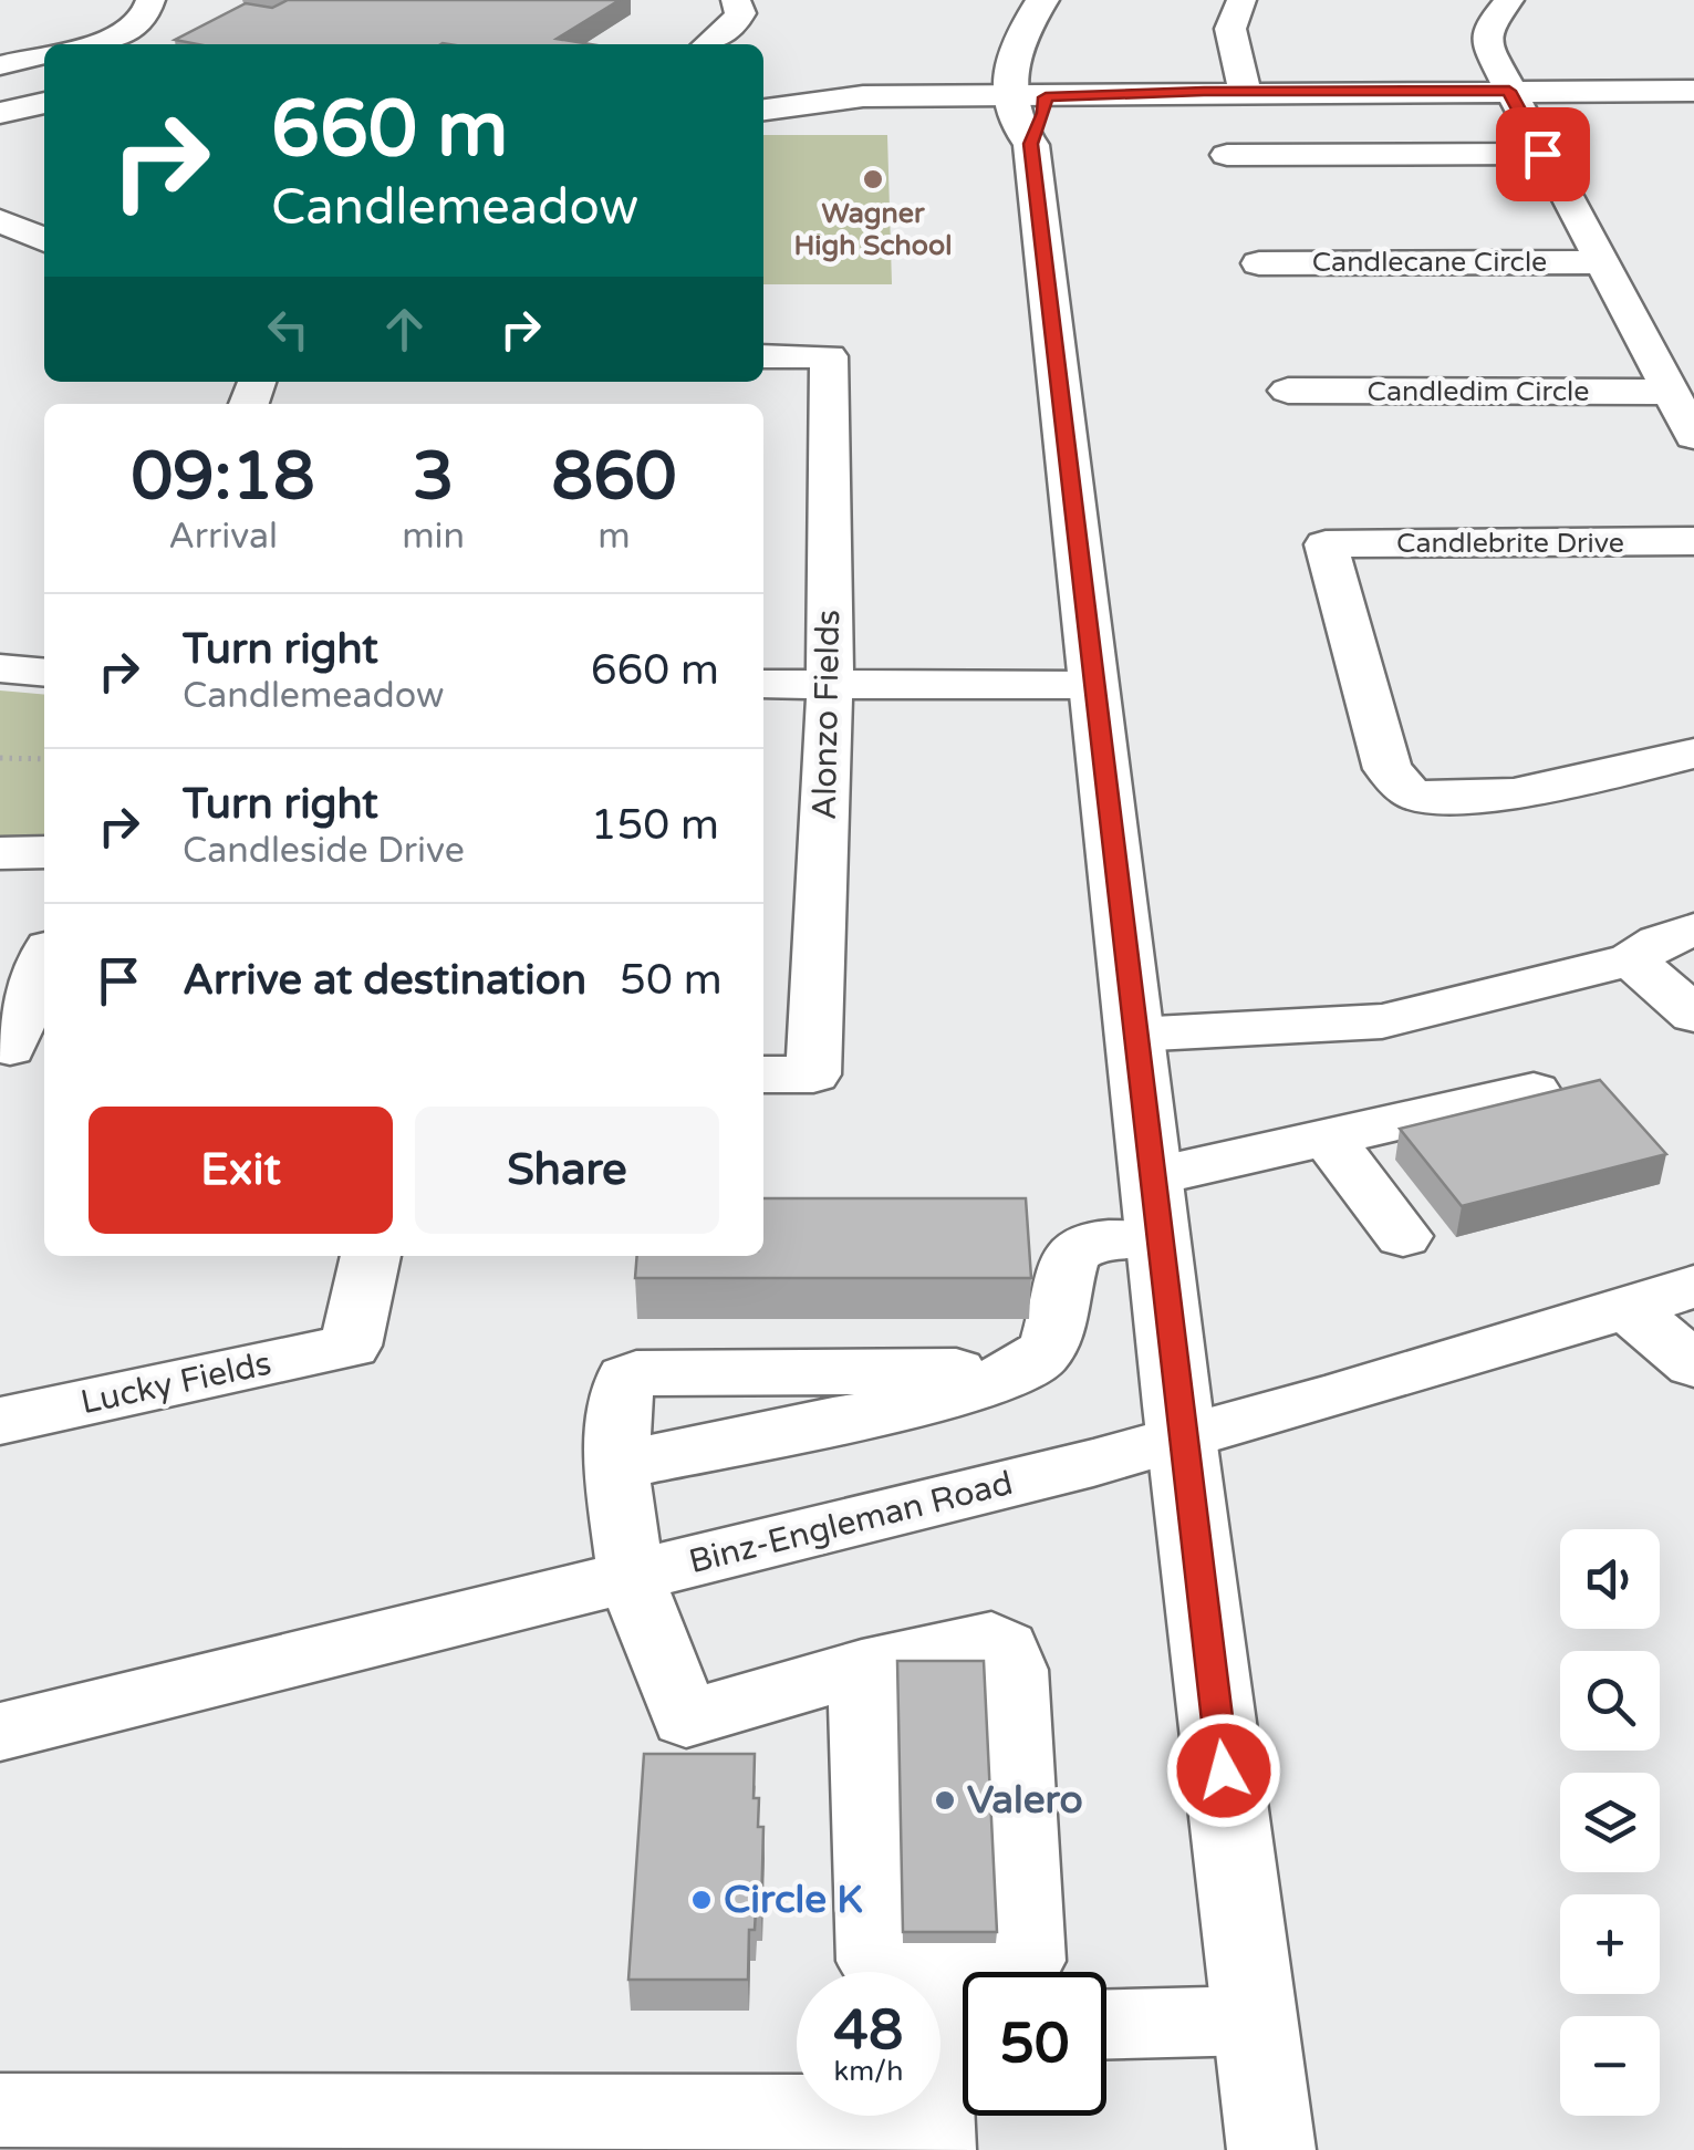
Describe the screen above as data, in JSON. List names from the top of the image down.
{
  "streets": {
    "street": [
      "Candlecane Circle",
      "Candledim Circle",
      "Candlebrite Drive",
      "Alonzo Fields",
      "Lucky Fields",
      "Binz-Engleman Road"
    ]
  },
  "places": ["Wagner High School", "Valero", "Circle K"],
  "page": {
    "turn": ["660 m", "Candlemeadow"],
    "eta": [
      "09:18",
      "Arrival",
      "3",
      "min",
      "860",
      "m"
    ],
    "list": [
      {
        "name": "Turn right",
        "note": "Candlemeadow",
        "value": "660 m"
      },
      {
        "name": "Turn right",
        "note": "Candleside Drive",
        "value": "150 m"
      },
      {
        "name": "Arrive at destination",
        "value": "50 m"
      }
    ],
    "buttons": ["Exit", "Share"],
    "map_buttons": ["+", "−"],
    "speed": "48 km/h",
    "limit": "50"
  }
}
